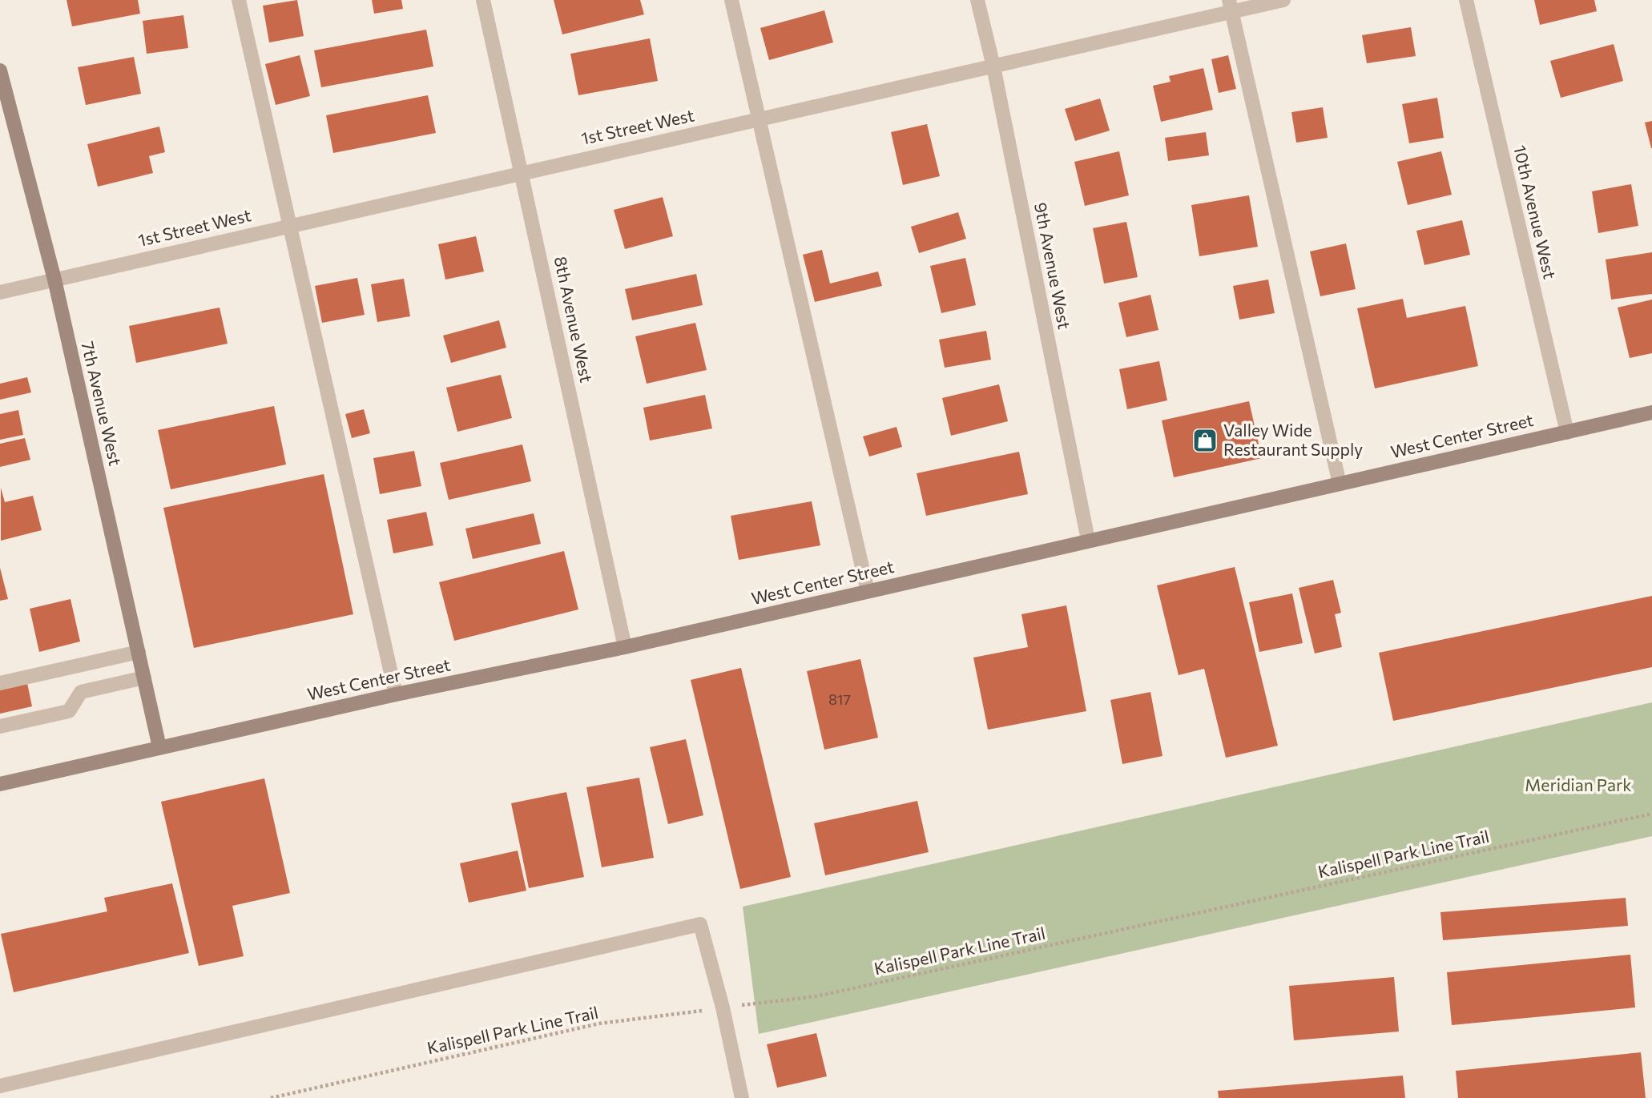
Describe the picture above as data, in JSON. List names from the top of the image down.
{
  "streets": {
    "street": [
      "1st Street West",
      "10th Avenue West",
      "9th Avenue West",
      "8th Avenue West",
      "7th Avenue West",
      "West Center Street"
    ],
    "path": ["Kalispell Park Line Trail"]
  },
  "crossings": [
    ["1st Street West", "9th Avenue West"],
    ["1st Street West", "8th Avenue West"],
    ["1st Street West", "7th Avenue West"],
    ["10th Avenue West", "West Center Street"],
    ["9th Avenue West", "West Center Street"],
    ["8th Avenue West", "West Center Street"],
    ["7th Avenue West", "West Center Street"]
  ],
  "parks": ["Meridian Park"],
  "places": {
    "shop": ["Valley Wide Restaurant Supply"]
  },
  "house_numbers": ["817"]
}
